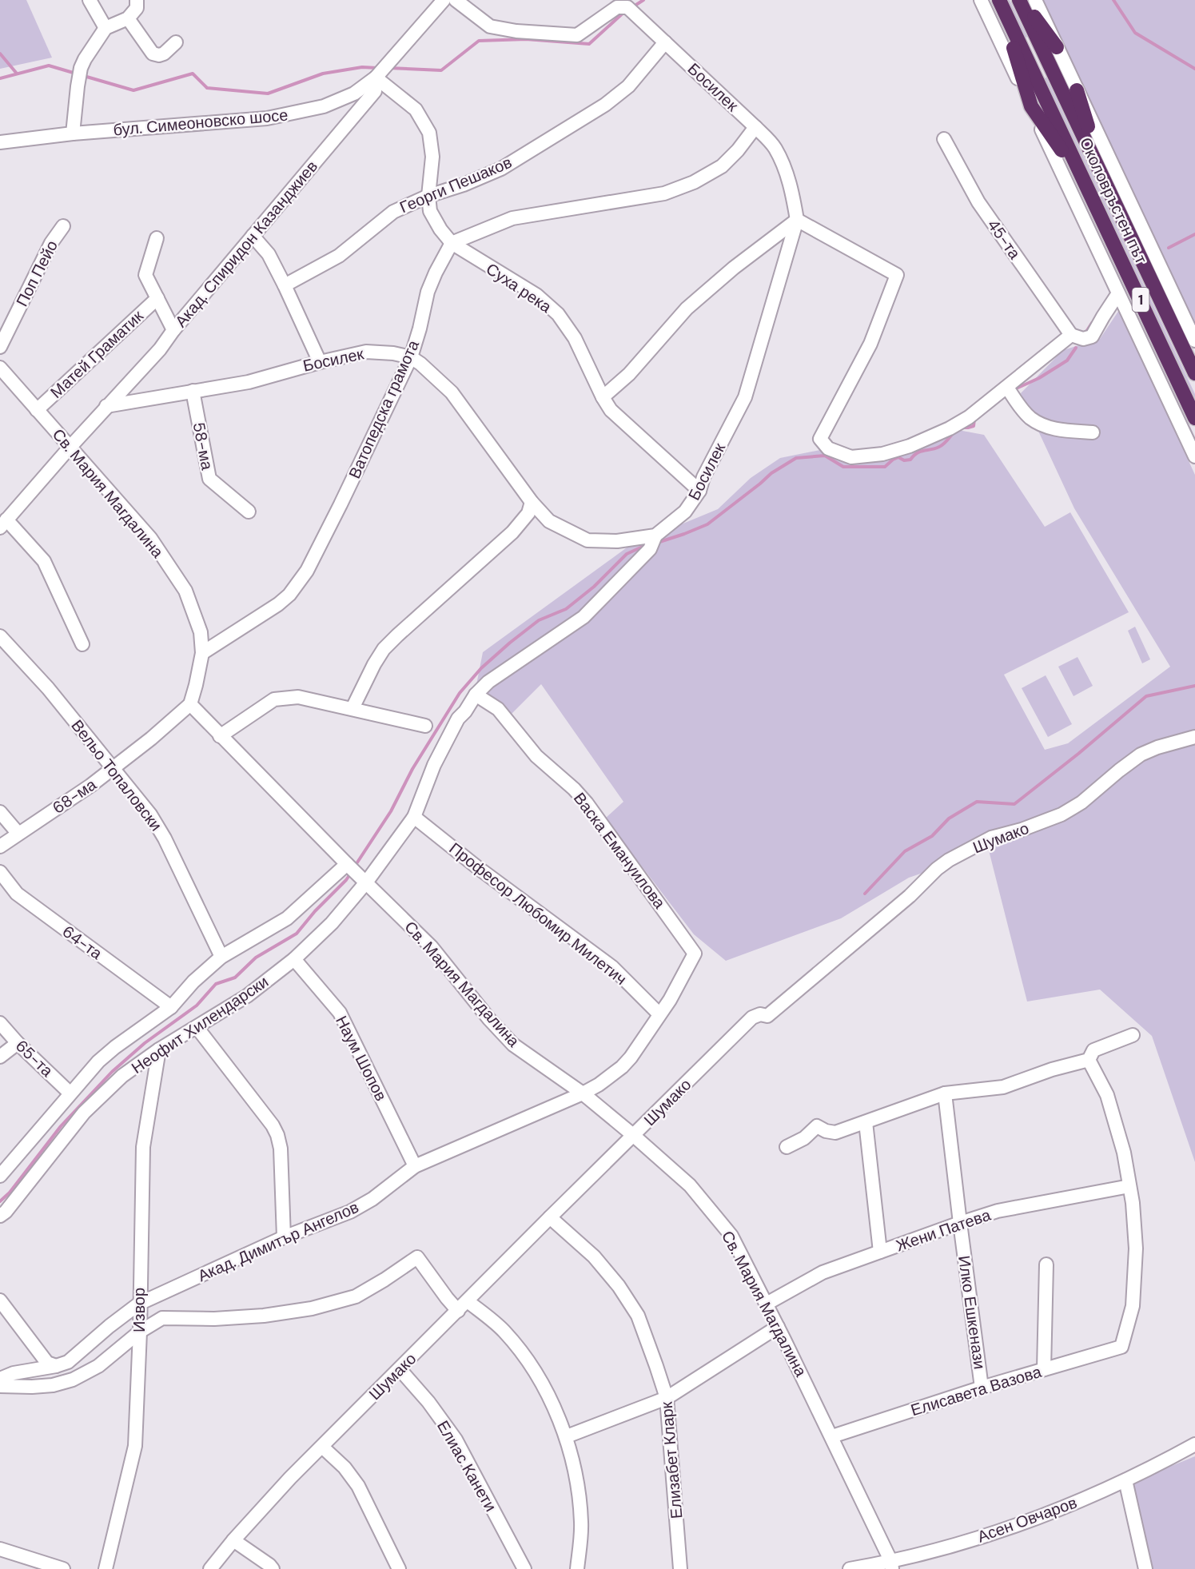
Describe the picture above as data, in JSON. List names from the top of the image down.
{
  "streets": {
    "highway": ["Околовръстен път", "1"],
    "street": [
      "Босилек",
      "бул. Симеоновско шосе",
      "Георги Пешаков",
      "45-та",
      "Акад. Спиридон Казанджиев",
      "Поп Пейо",
      "Суха река",
      "Матей Граматик",
      "Ватопедска грамота",
      "58-ма",
      "Св. Мария Магдалина",
      "Вельо Топаловски",
      "68-ма",
      "Шумако",
      "Васка Емануилова",
      "Професор Любомир Милетич",
      "64-та",
      "Неофит Хилендарски",
      "65-та",
      "Наум Шопов",
      "Жени Патева",
      "Акад. Димитър Ангелов",
      "Извор",
      "Илко Ешкенази",
      "Елисавета Вазова",
      "Елизабет Кларк",
      "Елиас Канети",
      "Асен Овчаров"
    ]
  },
  "crossings": [
    ["Босилек", "Георги Пешаков"],
    ["Босилек", "Акад. Спиридон Казанджиев"],
    ["Босилек", "Суха река"],
    ["Босилек", "Ватопедска грамота"],
    ["Босилек", "58-ма"],
    ["Босилек", "Неофит Хилендарски"],
    ["бул. Симеоновско шосе", "Акад. Спиридон Казанджиев"],
    ["бул. Симеоновско шосе", "Суха река"],
    ["Георги Пешаков", "Суха река"],
    ["Акад. Спиридон Казанджиев", "Суха река"],
    ["Суха река", "Ватопедска грамота"],
    ["Матей Граматик", "Св. Мария Магдалина"],
    ["Ватопедска грамота", "Св. Мария Магдалина"],
    ["Св. Мария Магдалина", "68-ма"],
    ["Св. Мария Магдалина", "Шумако"],
    ["Св. Мария Магдалина", "Неофит Хилендарски"],
    ["Св. Мария Магдалина", "Жени Патева"],
    ["Св. Мария Магдалина", "Акад. Димитър Ангелов"],
    ["Св. Мария Магдалина", "Елисавета Вазова"],
    ["Св. Мария Магдалина", "Асен Овчаров"],
    ["Вельо Топаловски", "68-ма"],
    ["Вельо Топаловски", "Неофит Хилендарски"],
    ["Шумако", "Елизабет Кларк"],
    ["Шумако", "Елиас Канети"],
    ["Васка Емануилова", "Неофит Хилендарски"],
    ["Васка Емануилова", "Акад. Димитър Ангелов"],
    ["Професор Любомир Милетич", "Неофит Хилендарски"],
    ["Професор Любомир Милетич", "Акад. Димитър Ангелов"],
    ["64-та", "Неофит Хилендарски"],
    ["Неофит Хилендарски", "65-та"],
    ["Неофит Хилендарски", "Наум Шопов"],
    ["Неофит Хилендарски", "Извор"],
    ["Наум Шопов", "Акад. Димитър Ангелов"],
    ["Жени Патева", "Илко Ешкенази"],
    ["Жени Патева", "Елисавета Вазова"],
    ["Акад. Димитър Ангелов", "Извор"],
    ["Илко Ешкенази", "Елисавета Вазова"]
  ]
}
